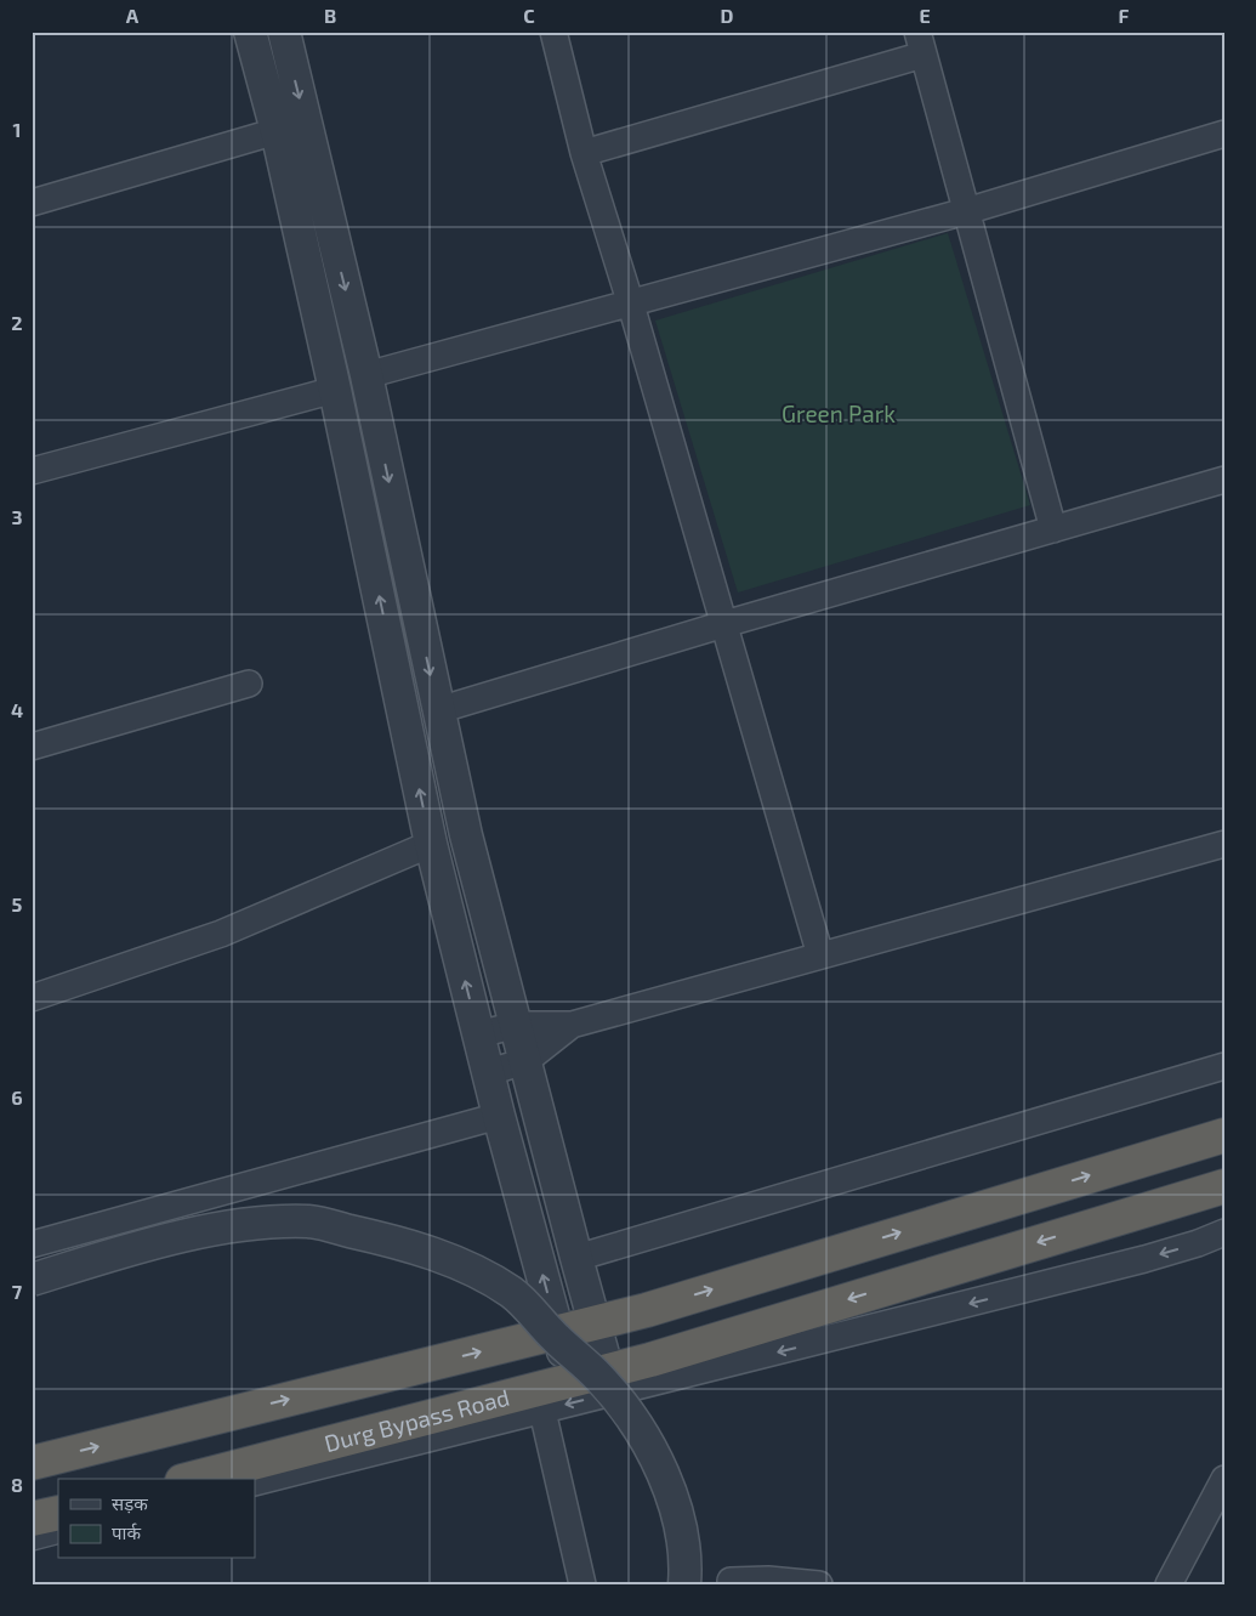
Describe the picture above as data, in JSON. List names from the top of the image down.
{
  "streets": {
    "highway": ["Durg Bypass Road"]
  },
  "parks": ["Green Park"],
  "legend": ["सड़क", "पार्क"],
  "grid": {
    "columns": [
      "A",
      "B",
      "C",
      "D",
      "E",
      "F"
    ],
    "rows": [
      "1",
      "2",
      "3",
      "4",
      "5",
      "6",
      "7",
      "8"
    ]
  }
}
